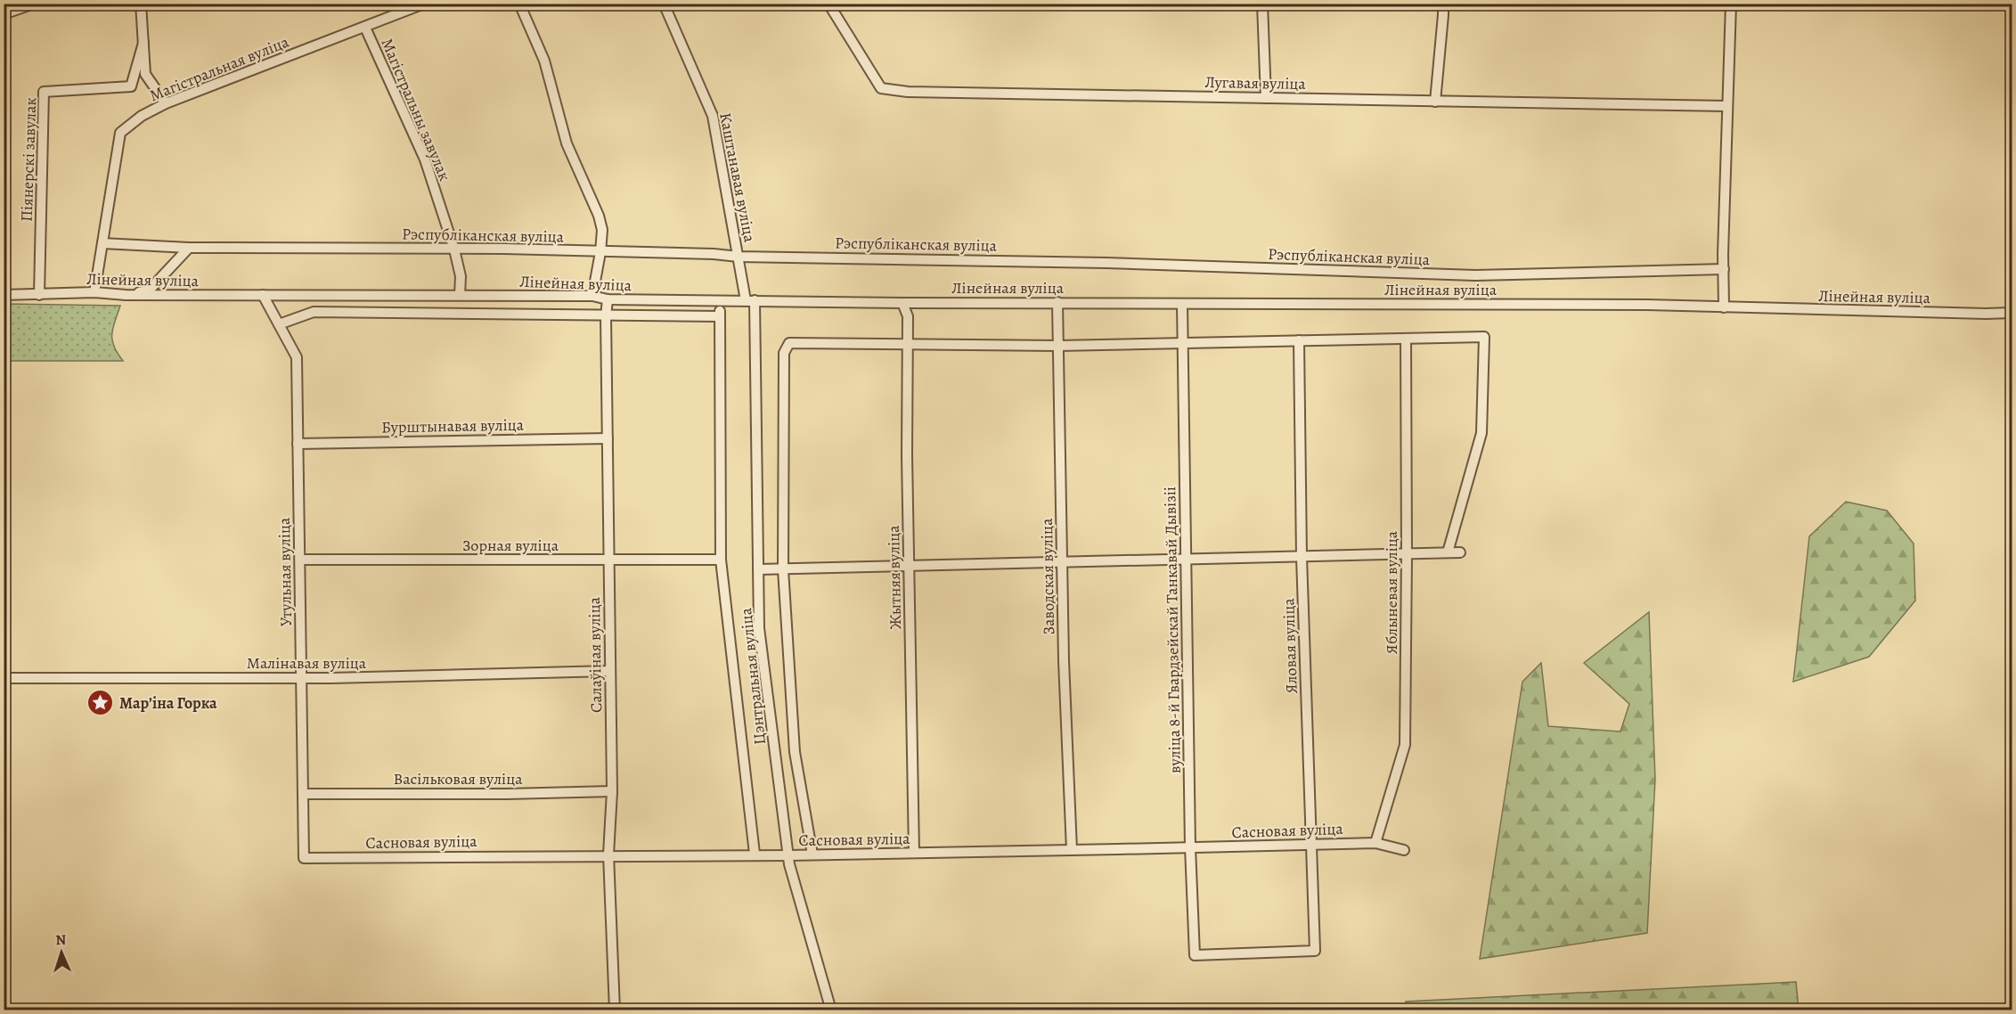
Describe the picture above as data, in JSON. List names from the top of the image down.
{
  "streets": {
    "street": [
      "Магістральная вуліца",
      "Лугавая вуліца",
      "Магістральны завулак",
      "Піянерскі завулак",
      "Каштанавая вуліца",
      "Рэспубліканская вуліца",
      "Лінейная вуліца",
      "Бурштынавая вуліца",
      "Зорная вуліца",
      "Утульная вуліца",
      "Заводская вуліца",
      "Жытняя вуліца",
      "Яблыневая вуліца",
      "вуліца 8-й Гвардзейскай Танкавай Дывізіі",
      "Яловая вуліца",
      "Салаўіная вуліца",
      "Малінавая вуліца",
      "Цэнтральная вуліца",
      "Васільковая вуліца",
      "Сасновая вуліца"
    ]
  },
  "crossings": [
    ["Магістральная вуліца", "Магістральны завулак"],
    ["Магістральная вуліца", "Рэспубліканская вуліца"],
    ["Магістральная вуліца", "Лінейная вуліца"],
    ["Магістральны завулак", "Рэспубліканская вуліца"],
    ["Магістральны завулак", "Лінейная вуліца"],
    ["Піянерскі завулак", "Лінейная вуліца"],
    ["Каштанавая вуліца", "Рэспубліканская вуліца"],
    ["Каштанавая вуліца", "Лінейная вуліца"],
    ["Каштанавая вуліца", "Цэнтральная вуліца"],
    ["Лінейная вуліца", "Утульная вуліца"],
    ["Лінейная вуліца", "Заводская вуліца"],
    ["Лінейная вуліца", "Жытняя вуліца"],
    ["Лінейная вуліца", "вуліца 8-й Гвардзейскай Танкавай Дывізіі"],
    ["Лінейная вуліца", "Салаўіная вуліца"],
    ["Лінейная вуліца", "Цэнтральная вуліца"],
    ["Бурштынавая вуліца", "Утульная вуліца"],
    ["Бурштынавая вуліца", "Салаўіная вуліца"],
    ["Зорная вуліца", "Утульная вуліца"],
    ["Зорная вуліца", "Салаўіная вуліца"],
    ["Зорная вуліца", "Цэнтральная вуліца"],
    ["Утульная вуліца", "Малінавая вуліца"],
    ["Утульная вуліца", "Васільковая вуліца"],
    ["Утульная вуліца", "Сасновая вуліца"],
    ["Заводская вуліца", "Сасновая вуліца"],
    ["Жытняя вуліца", "Сасновая вуліца"],
    ["Яблыневая вуліца", "Сасновая вуліца"],
    ["вуліца 8-й Гвардзейскай Танкавай Дывізіі", "Яловая вуліца"],
    ["вуліца 8-й Гвардзейскай Танкавай Дывізіі", "Сасновая вуліца"],
    ["Яловая вуліца", "Сасновая вуліца"],
    ["Салаўіная вуліца", "Малінавая вуліца"],
    ["Салаўіная вуліца", "Васільковая вуліца"],
    ["Салаўіная вуліца", "Сасновая вуліца"],
    ["Цэнтральная вуліца", "Сасновая вуліца"]
  ],
  "places": {
    "place": ["Марʼіна Горка"]
  },
  "north": "top"
}
